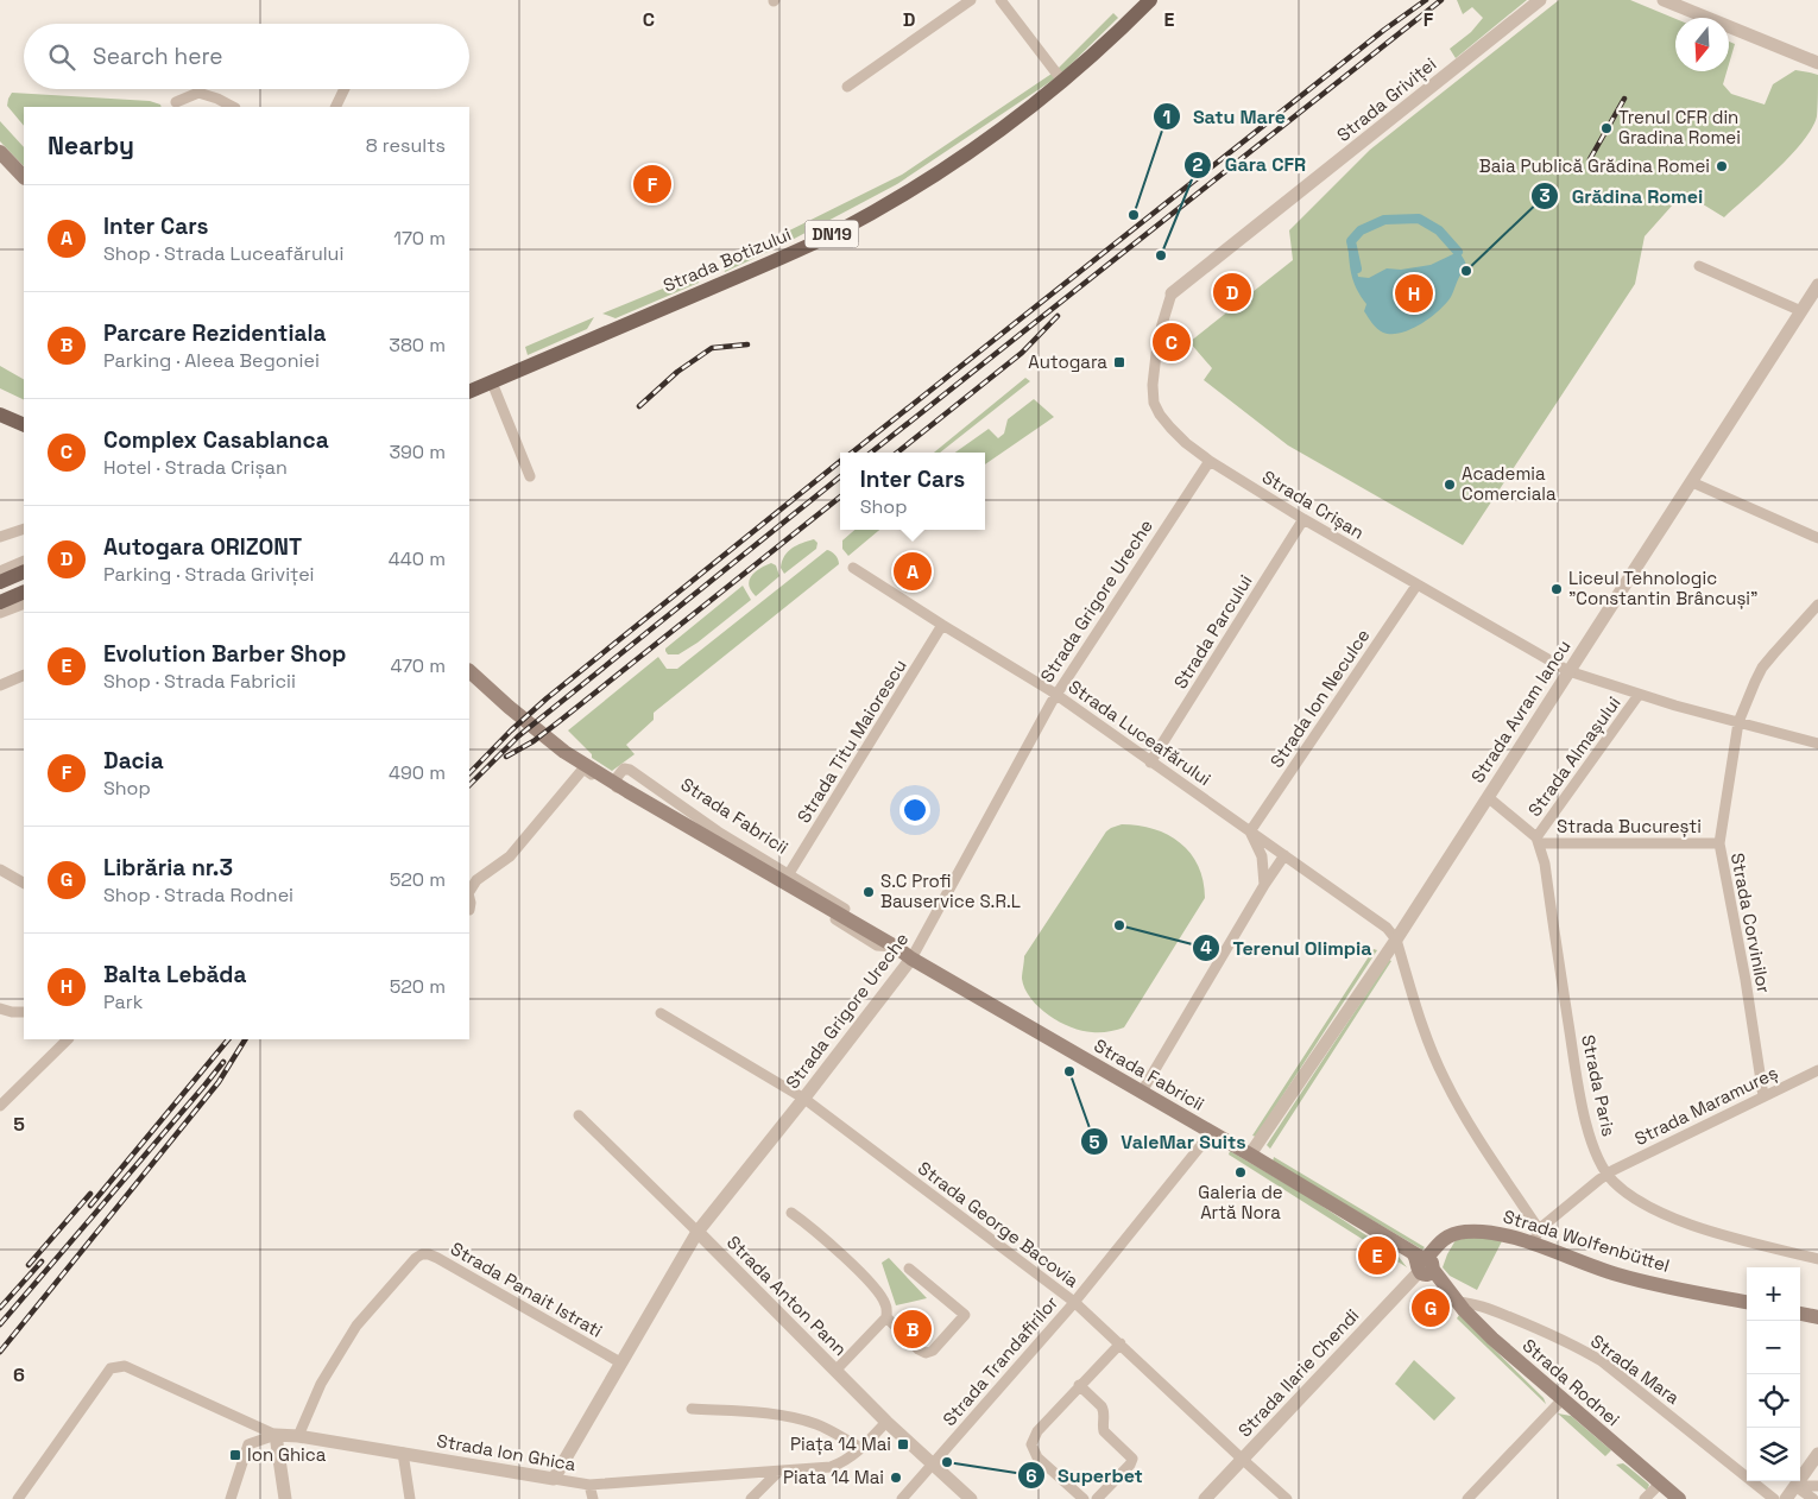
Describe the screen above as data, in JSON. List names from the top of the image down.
{
  "streets": {
    "main road": [
      "DN19",
      "Strada Botizului",
      "Strada Fabricii",
      "Strada Wolfenbüttel",
      "Strada Rodnei"
    ],
    "street": [
      "Strada Griviței",
      "Strada Crișan",
      "Strada Grigore Ureche",
      "Strada Parcului",
      "Strada Ion Neculce",
      "Strada Avram Iancu",
      "Strada Luceafărului",
      "Strada Titu Maiorescu",
      "Strada Almașului",
      "Strada București",
      "Strada Corvinilor",
      "Strada Paris",
      "Strada Maramureș",
      "Strada George Bacovia",
      "Strada Panait Istrati",
      "Strada Anton Pann",
      "Strada Trandafirilor",
      "Strada Mara",
      "Strada Ilarie Chendi",
      "Strada Ion Ghica"
    ]
  },
  "crossings": [
    ["Strada Griviței", "Strada Crișan"],
    ["Strada Crișan", "Strada Grigore Ureche"],
    ["Strada Crișan", "Strada Parcului"],
    ["Strada Crișan", "Strada Ion Neculce"],
    ["Strada Crișan", "Strada Avram Iancu"],
    ["Strada Crișan", "Strada Almașului"],
    ["Strada Crișan", "Strada Corvinilor"],
    ["Strada Grigore Ureche", "Strada Luceafărului"],
    ["Strada Grigore Ureche", "Strada Fabricii"],
    ["Strada Grigore Ureche", "Strada George Bacovia"],
    ["Strada Grigore Ureche", "Strada Panait Istrati"],
    ["Strada Grigore Ureche", "Strada Anton Pann"],
    ["Strada Grigore Ureche", "Strada Ion Ghica"],
    ["Strada Parcului", "Strada Luceafărului"],
    ["Strada Ion Neculce", "Strada Luceafărului"],
    ["Strada Avram Iancu", "Strada Luceafărului"],
    ["Strada Avram Iancu", "Strada Fabricii"],
    ["Strada Luceafărului", "Strada Titu Maiorescu"],
    ["Strada Titu Maiorescu", "Strada Fabricii"],
    ["Strada Almașului", "Strada București"],
    ["Strada Almașului", "Strada Paris"],
    ["Strada Fabricii", "Strada Wolfenbüttel"],
    ["Strada Fabricii", "Strada Trandafirilor"],
    ["Strada Fabricii", "Strada Ilarie Chendi"],
    ["Strada Fabricii", "Strada Rodnei"],
    ["Strada București", "Strada Corvinilor"],
    ["Strada București", "Strada Paris"],
    ["Strada Corvinilor", "Strada Maramureș"],
    ["Strada Paris", "Strada Maramureș"],
    ["Strada Maramureș", "Strada Wolfenbüttel"],
    ["Strada George Bacovia", "Strada Trandafirilor"],
    ["Strada George Bacovia", "Strada Ilarie Chendi"],
    ["Strada Wolfenbüttel", "Strada Ilarie Chendi"],
    ["Strada Wolfenbüttel", "Strada Rodnei"],
    ["Strada Panait Istrati", "Strada Ion Ghica"],
    ["Strada Anton Pann", "Strada Trandafirilor"],
    ["Strada Anton Pann", "Strada Ion Ghica"],
    ["Strada Mara", "Strada Rodnei"],
    ["Strada Ilarie Chendi", "Strada Rodnei"]
  ],
  "places": {
    "other": [
      "Trenul CFR din Gradina Romei",
      "Baia Publică Grădina Romei",
      "Satu Mare",
      "Gara CFR",
      "Grădina Romei",
      "Academia Comerciala",
      "Liceul Tehnologic \"Constantin Brâncuși\"",
      "S.C Profi Bauservice S.R.L",
      "Terenul Olimpia",
      "ValeMar Suits",
      "Galeria de Artă Nora",
      "Superbet",
      "Piata 14 Mai"
    ],
    "transit": ["Autogara", "Piața 14 Mai", "Ion Ghica"]
  },
  "north": "bottom",
  "page": {
    "search": "Search here",
    "heading": ["Nearby", "8 results"],
    "pins": [
      "F",
      "D",
      "H",
      "C",
      "A",
      "E",
      "G",
      "B"
    ],
    "list": [
      {
        "mark": "A",
        "name": "Inter Cars",
        "note": "Shop · Strada Luceafărului",
        "value": "170 m"
      },
      {
        "mark": "B",
        "name": "Parcare Rezidentiala",
        "note": "Parking · Aleea Begoniei",
        "value": "380 m"
      },
      {
        "mark": "C",
        "name": "Complex Casablanca",
        "note": "Hotel · Strada Crișan",
        "value": "390 m"
      },
      {
        "mark": "D",
        "name": "Autogara ORIZONT",
        "note": "Parking · Strada Griviței",
        "value": "440 m"
      },
      {
        "mark": "E",
        "name": "Evolution Barber Shop",
        "note": "Shop · Strada Fabricii",
        "value": "470 m"
      },
      {
        "mark": "F",
        "name": "Dacia",
        "note": "Shop",
        "value": "490 m"
      },
      {
        "mark": "G",
        "name": "Librăria nr.3",
        "note": "Shop · Strada Rodnei",
        "value": "520 m"
      },
      {
        "mark": "H",
        "name": "Balta Lebăda",
        "note": "Park",
        "value": "520 m"
      }
    ],
    "popup": ["Inter Cars", "Shop"],
    "map_buttons": ["+", "−"]
  },
  "grid": {
    "columns": [
      "C",
      "D",
      "E",
      "F"
    ],
    "rows": ["5", "6"]
  }
}
